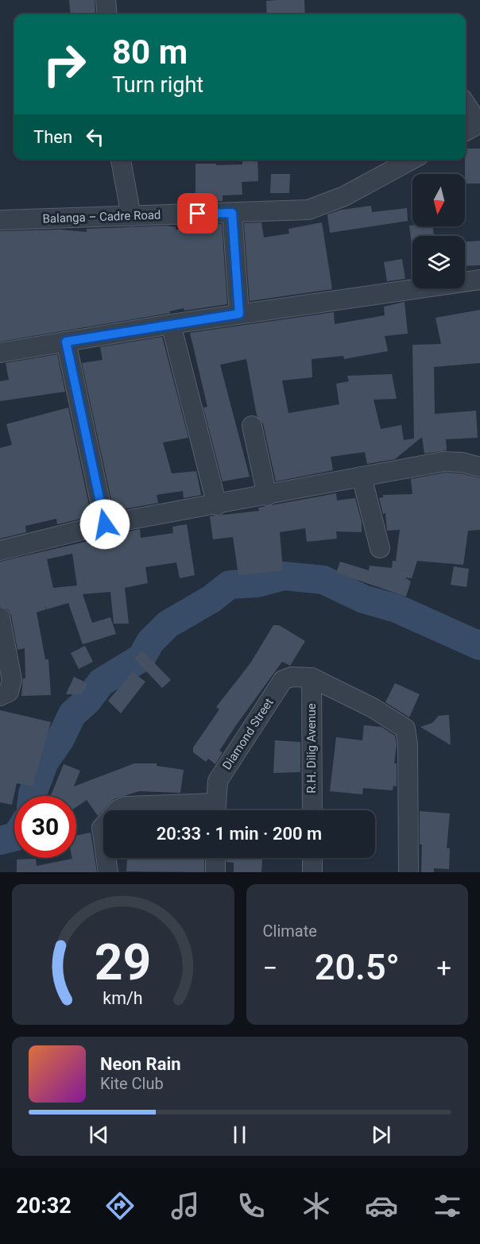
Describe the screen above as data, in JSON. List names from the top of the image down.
{
  "streets": {
    "street": ["Balanga – Cadre Road", "Diamond Street", "R.H. Dilig Avenue"]
  },
  "crossings": [
    ["Diamond Street", "R.H. Dilig Avenue"]
  ],
  "north": "bottom",
  "page": {
    "turn": ["80 m", "Turn right"],
    "then": "Then",
    "limit": "30",
    "trip": "20:33 · 1 min · 200 m",
    "tile": "Climate",
    "heat": ["−", "20.5°", "+"],
    "song": ["Neon Rain", "Kite Club"],
    "tabs": "20:32",
    "gauge": ["29", "km/h"]
  }
}
